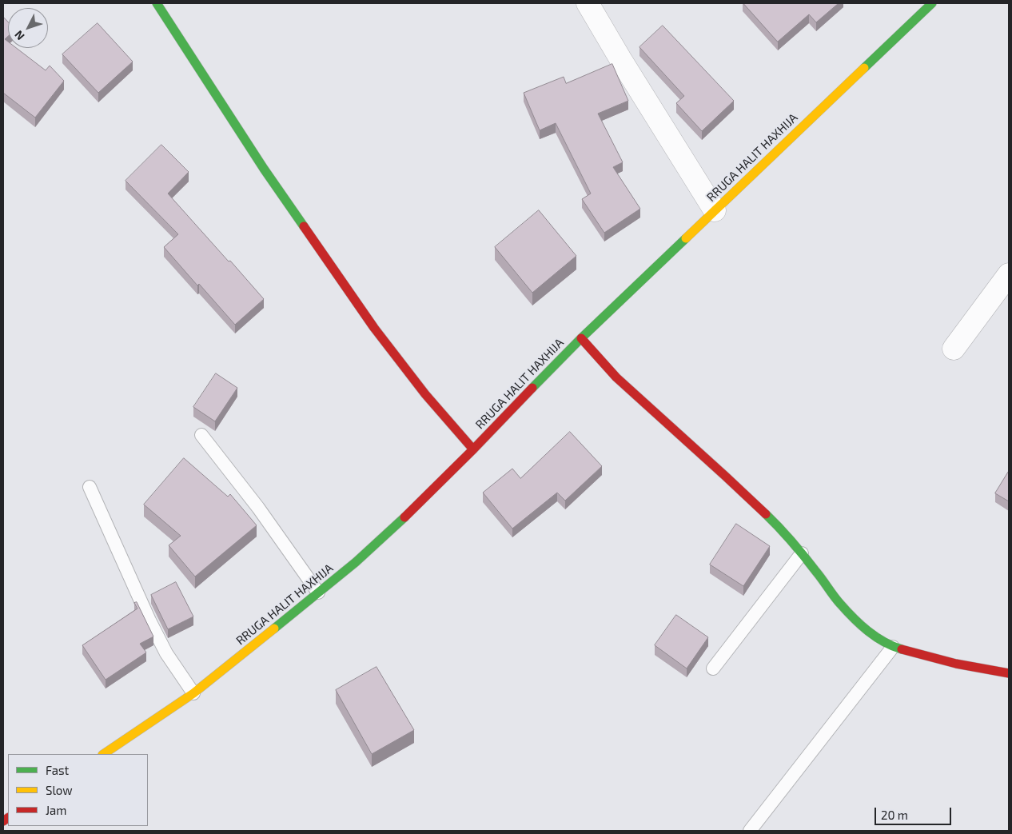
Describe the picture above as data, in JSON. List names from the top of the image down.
{
  "streets": {
    "street": ["RRUGA HALIT HAXHIJA"]
  },
  "legend": ["Fast", "Slow", "Jam"],
  "scale_bar": "20 m",
  "north": "bottom left"
}
